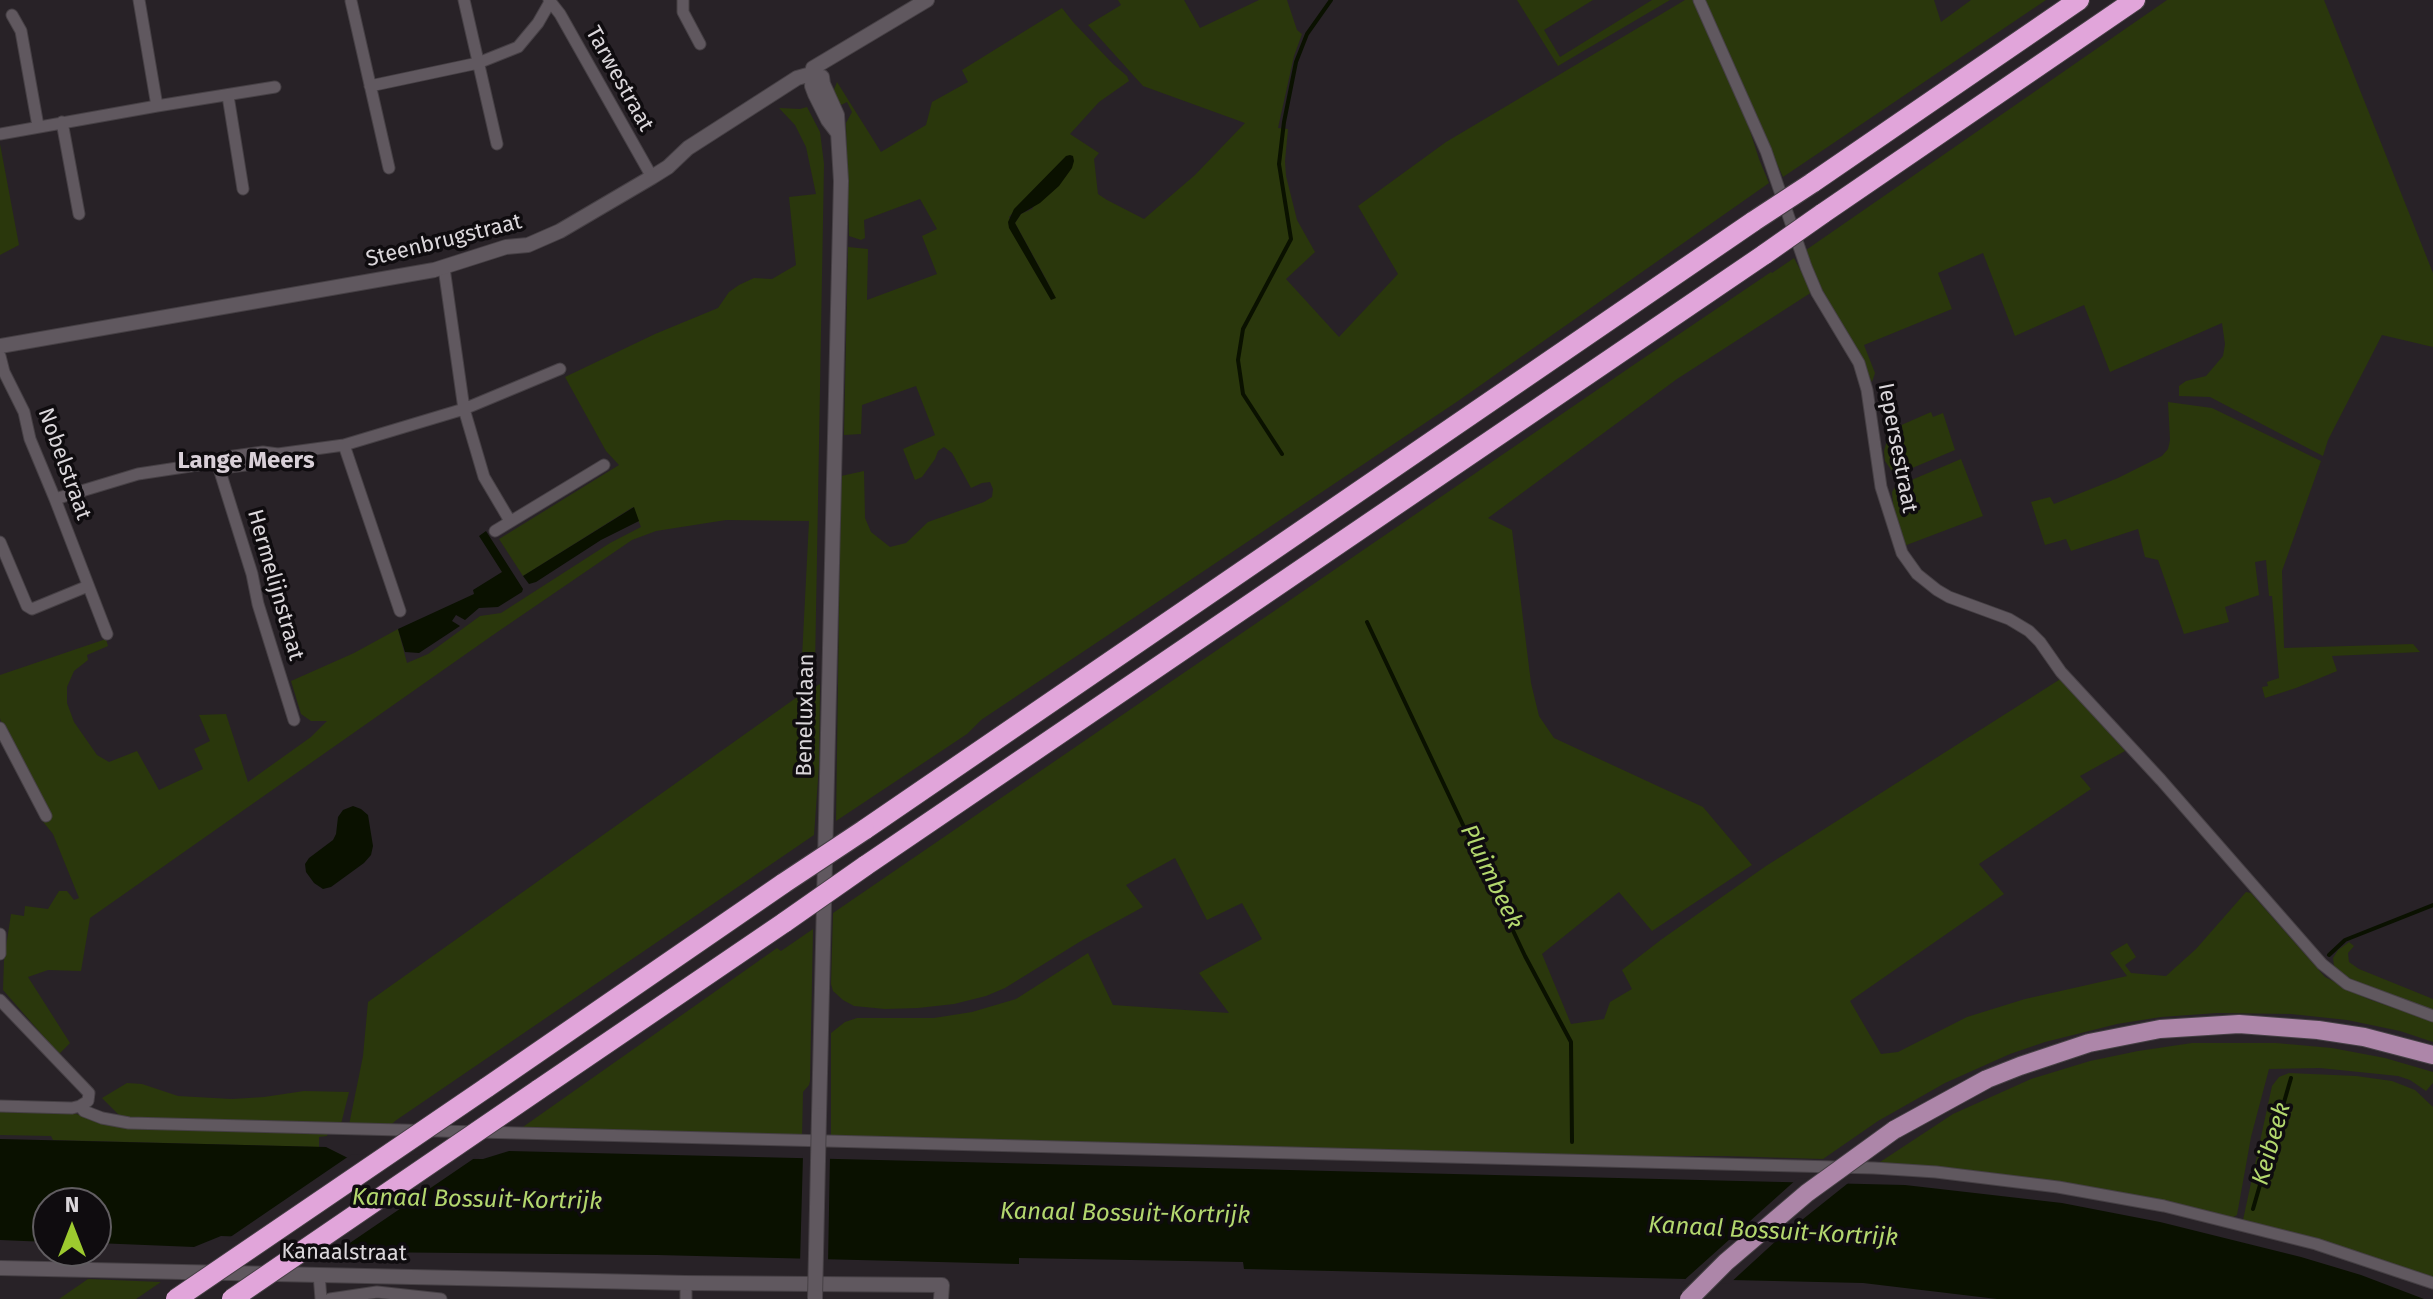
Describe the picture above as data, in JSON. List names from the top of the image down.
{
  "streets": {
    "street": [
      "Tarwestraat",
      "Steenbrugstraat",
      "Iepersestraat",
      "Nobelstraat",
      "Hermelijnstraat",
      "Beneluxlaan",
      "Kanaalstraat"
    ]
  },
  "crossings": [
    ["Tarwestraat", "Steenbrugstraat"],
    ["Steenbrugstraat", "Beneluxlaan"]
  ],
  "districts": ["Lange Meers"],
  "water": ["Pluimbeek", "Keibeek", "Kanaal Bossuit-Kortrijk"],
  "north": "top"
}
